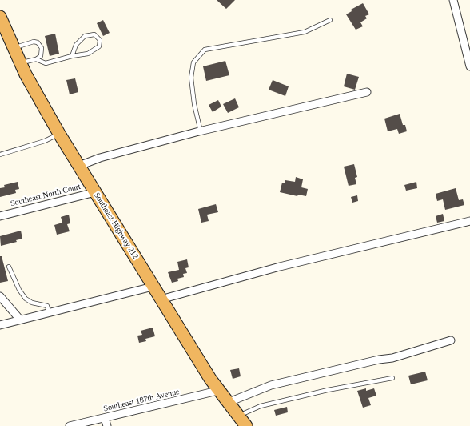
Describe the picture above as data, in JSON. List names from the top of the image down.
{
  "streets": {
    "highway": ["Southeast Highway 212"],
    "street": ["Southeast North Court", "Southeast 187th Avenue"]
  },
  "crossings": [
    ["Southeast North Court", "Southeast Highway 212"],
    ["Southeast Highway 212", "Southeast 187th Avenue"]
  ]
}
